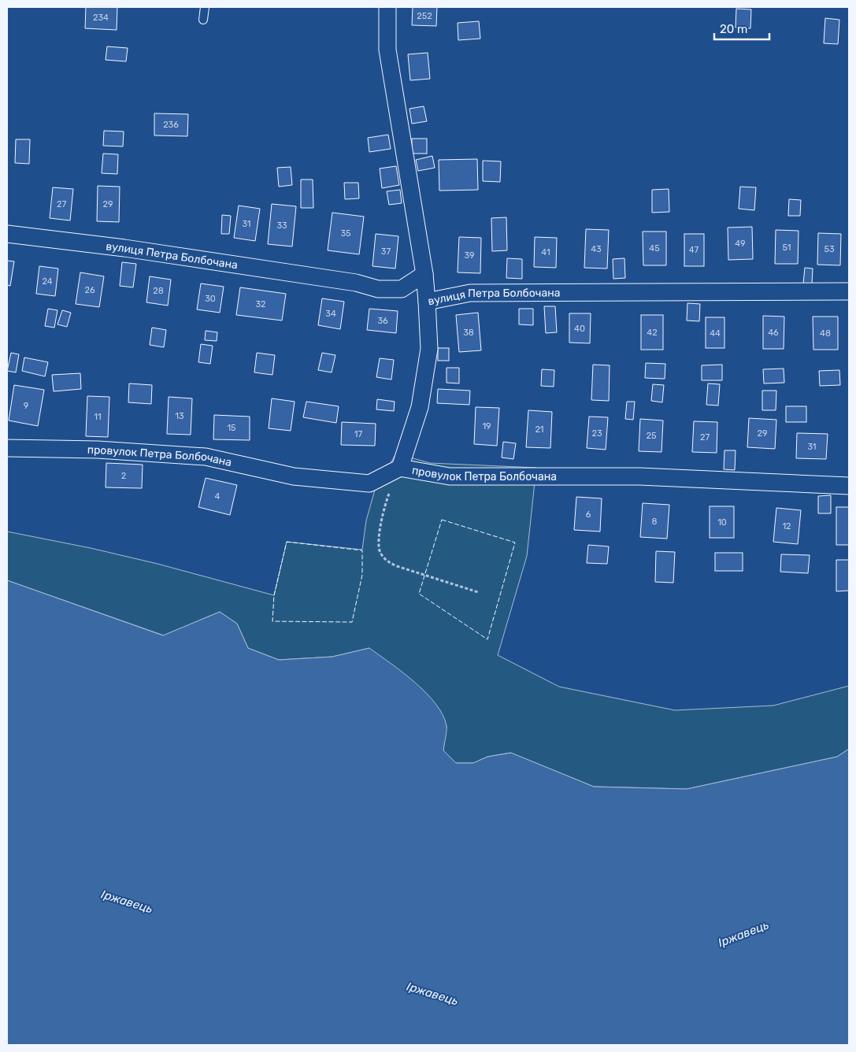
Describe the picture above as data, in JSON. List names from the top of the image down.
{
  "streets": {
    "street": ["вулиця Петра Болбочана", "провулок Петра Болбочана"]
  },
  "water": ["Іржавець"],
  "house_numbers": [
    "252",
    "234",
    "236",
    "27",
    "29",
    "31",
    "33",
    "35",
    "49",
    "51",
    "45",
    "43",
    "53",
    "47",
    "37",
    "41",
    "39",
    "24",
    "26",
    "28",
    "30",
    "32",
    "34",
    "36",
    "40",
    "38",
    "42",
    "46",
    "44",
    "48",
    "9",
    "13",
    "11",
    "19",
    "15",
    "21",
    "23",
    "29",
    "17",
    "25",
    "27",
    "31",
    "2",
    "4",
    "6",
    "8",
    "10",
    "12"
  ],
  "scale_bar": "20 m"
}
